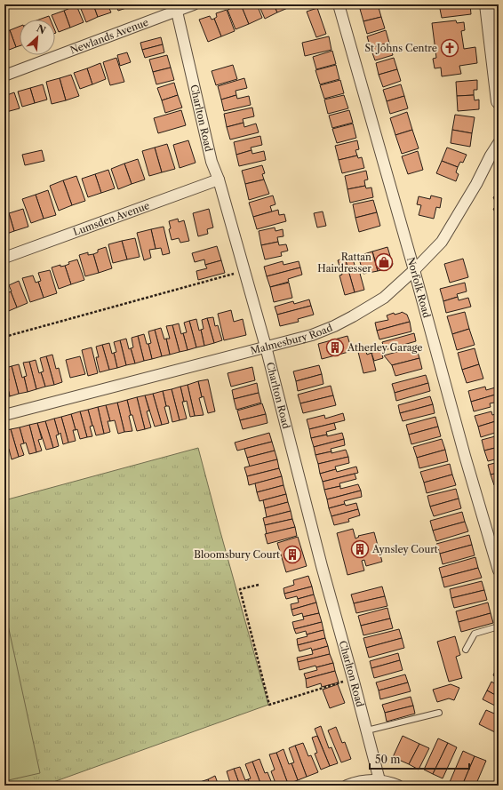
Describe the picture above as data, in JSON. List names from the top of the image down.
{
  "streets": {
    "street": [
      "Newlands Avenue",
      "Charlton Road",
      "Lumsden Avenue",
      "Norfolk Road",
      "Malmesbury Road"
    ]
  },
  "crossings": [
    ["Newlands Avenue", "Charlton Road"],
    ["Charlton Road", "Lumsden Avenue"],
    ["Charlton Road", "Malmesbury Road"],
    ["Norfolk Road", "Malmesbury Road"]
  ],
  "places": {
    "church": ["St Johns Centre"],
    "shop": ["Rattan Hairdresser"],
    "building": ["Atherley Garage", "Aynsley Court", "Bloomsbury Court"]
  },
  "scale_bar": "50 m",
  "north": "top right"
}
